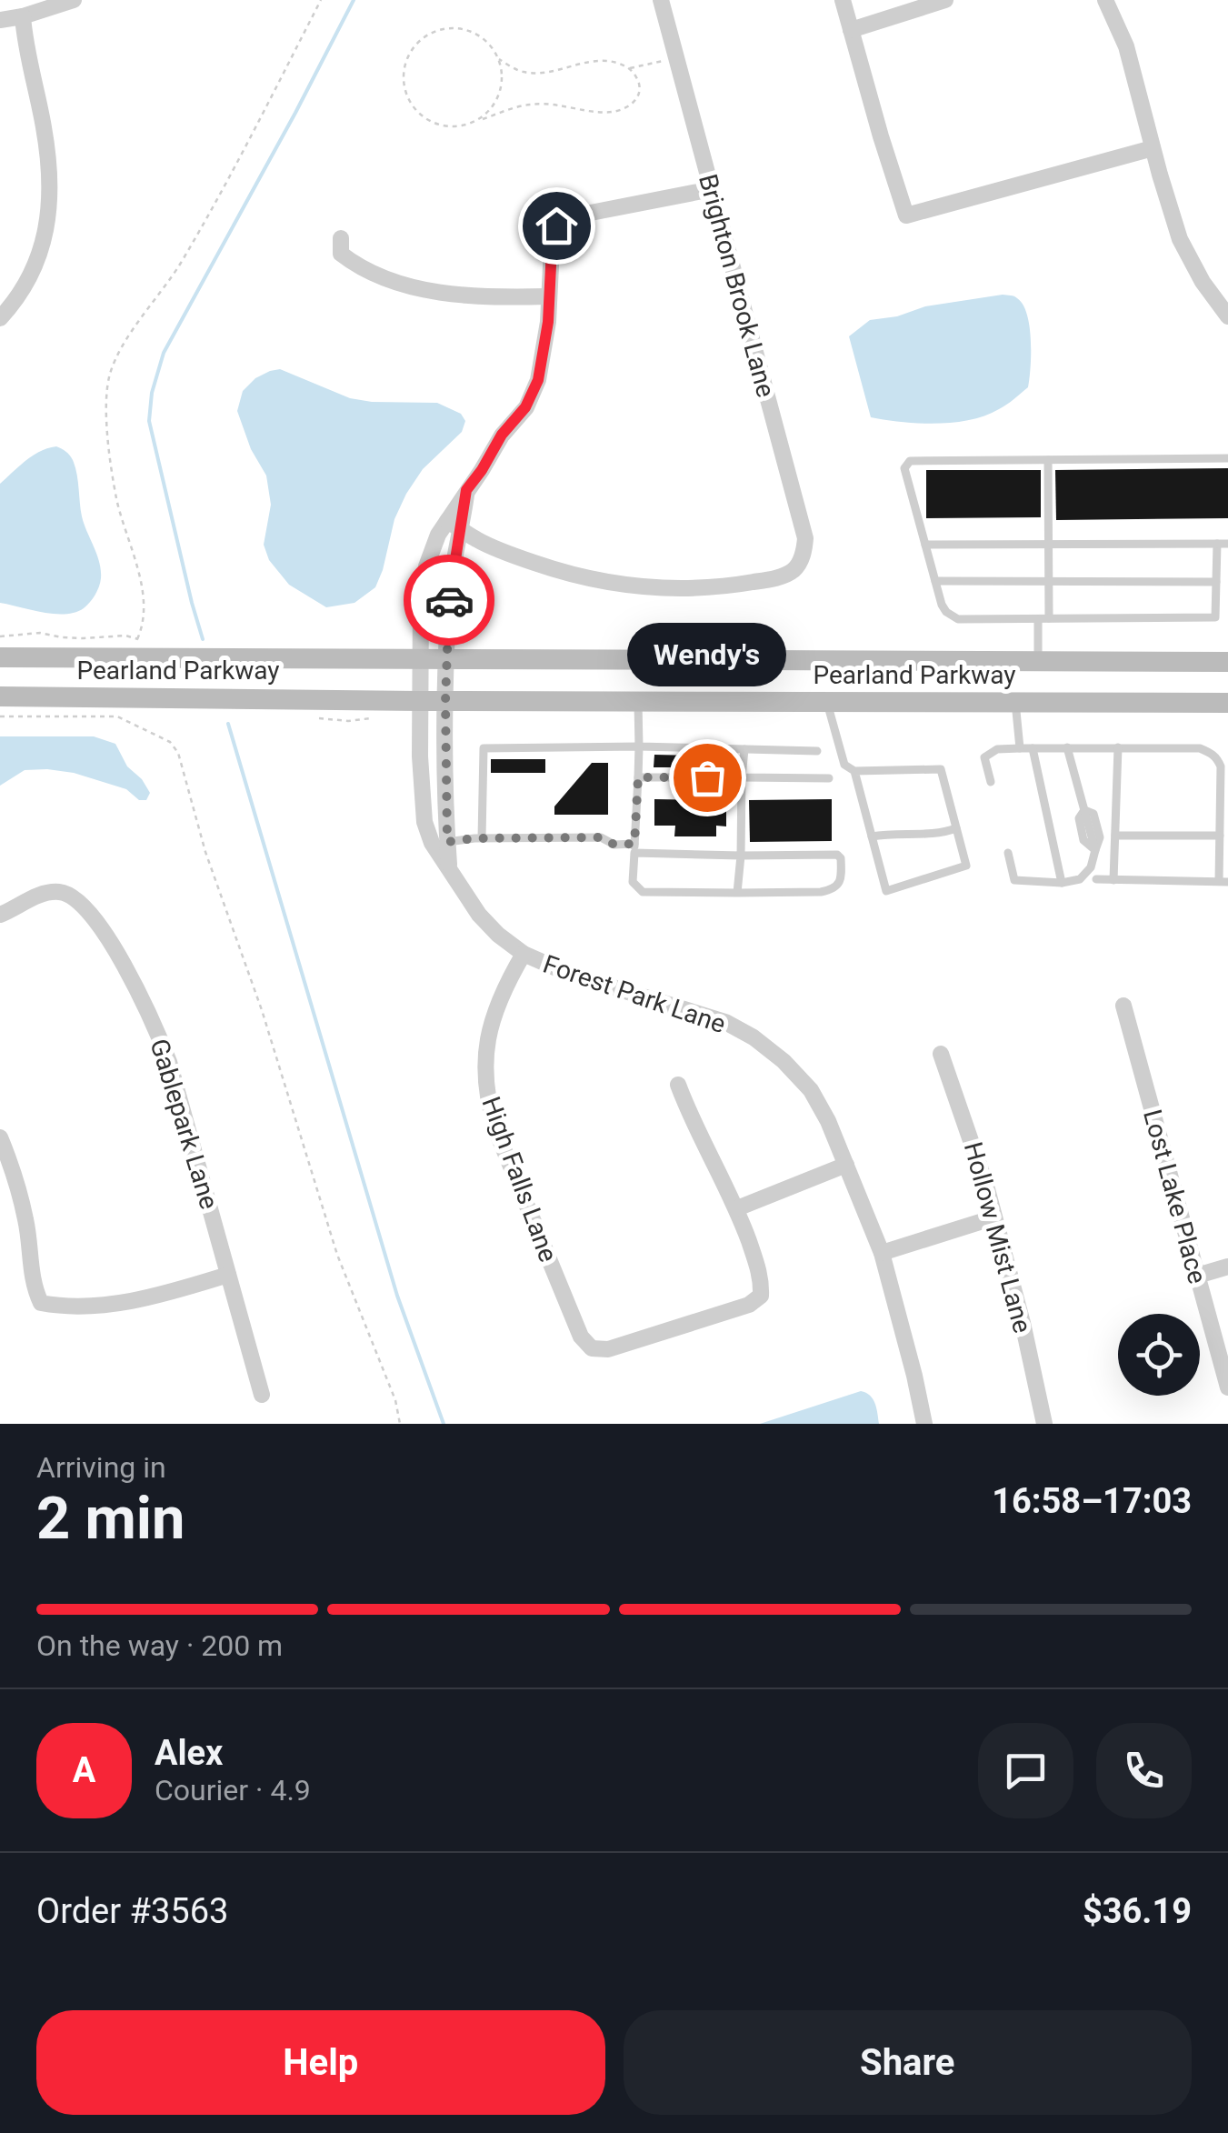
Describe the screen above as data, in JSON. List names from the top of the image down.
{
  "streets": {
    "main road": ["Pearland Parkway"],
    "street": [
      "Brighton Brook Lane",
      "Forest Park Lane",
      "Gablepark Lane",
      "High Falls Lane",
      "Lost Lake Place",
      "Hollow Mist Lane"
    ]
  },
  "crossings": [
    ["Brighton Brook Lane", "Forest Park Lane"],
    ["Pearland Parkway", "Forest Park Lane"],
    ["Forest Park Lane", "High Falls Lane"]
  ],
  "places": ["Wendy's"],
  "page": {
    "bubble": "Wendy's",
    "heading": ["2 min", "Arriving in", "16:58–17:03"],
    "panel": [
      "Alex",
      "Courier · 4.9",
      "Order #3563",
      "$36.19"
    ],
    "bar": "On the way · 200 m",
    "round": "A",
    "buttons": ["Help", "Share"]
  }
}
